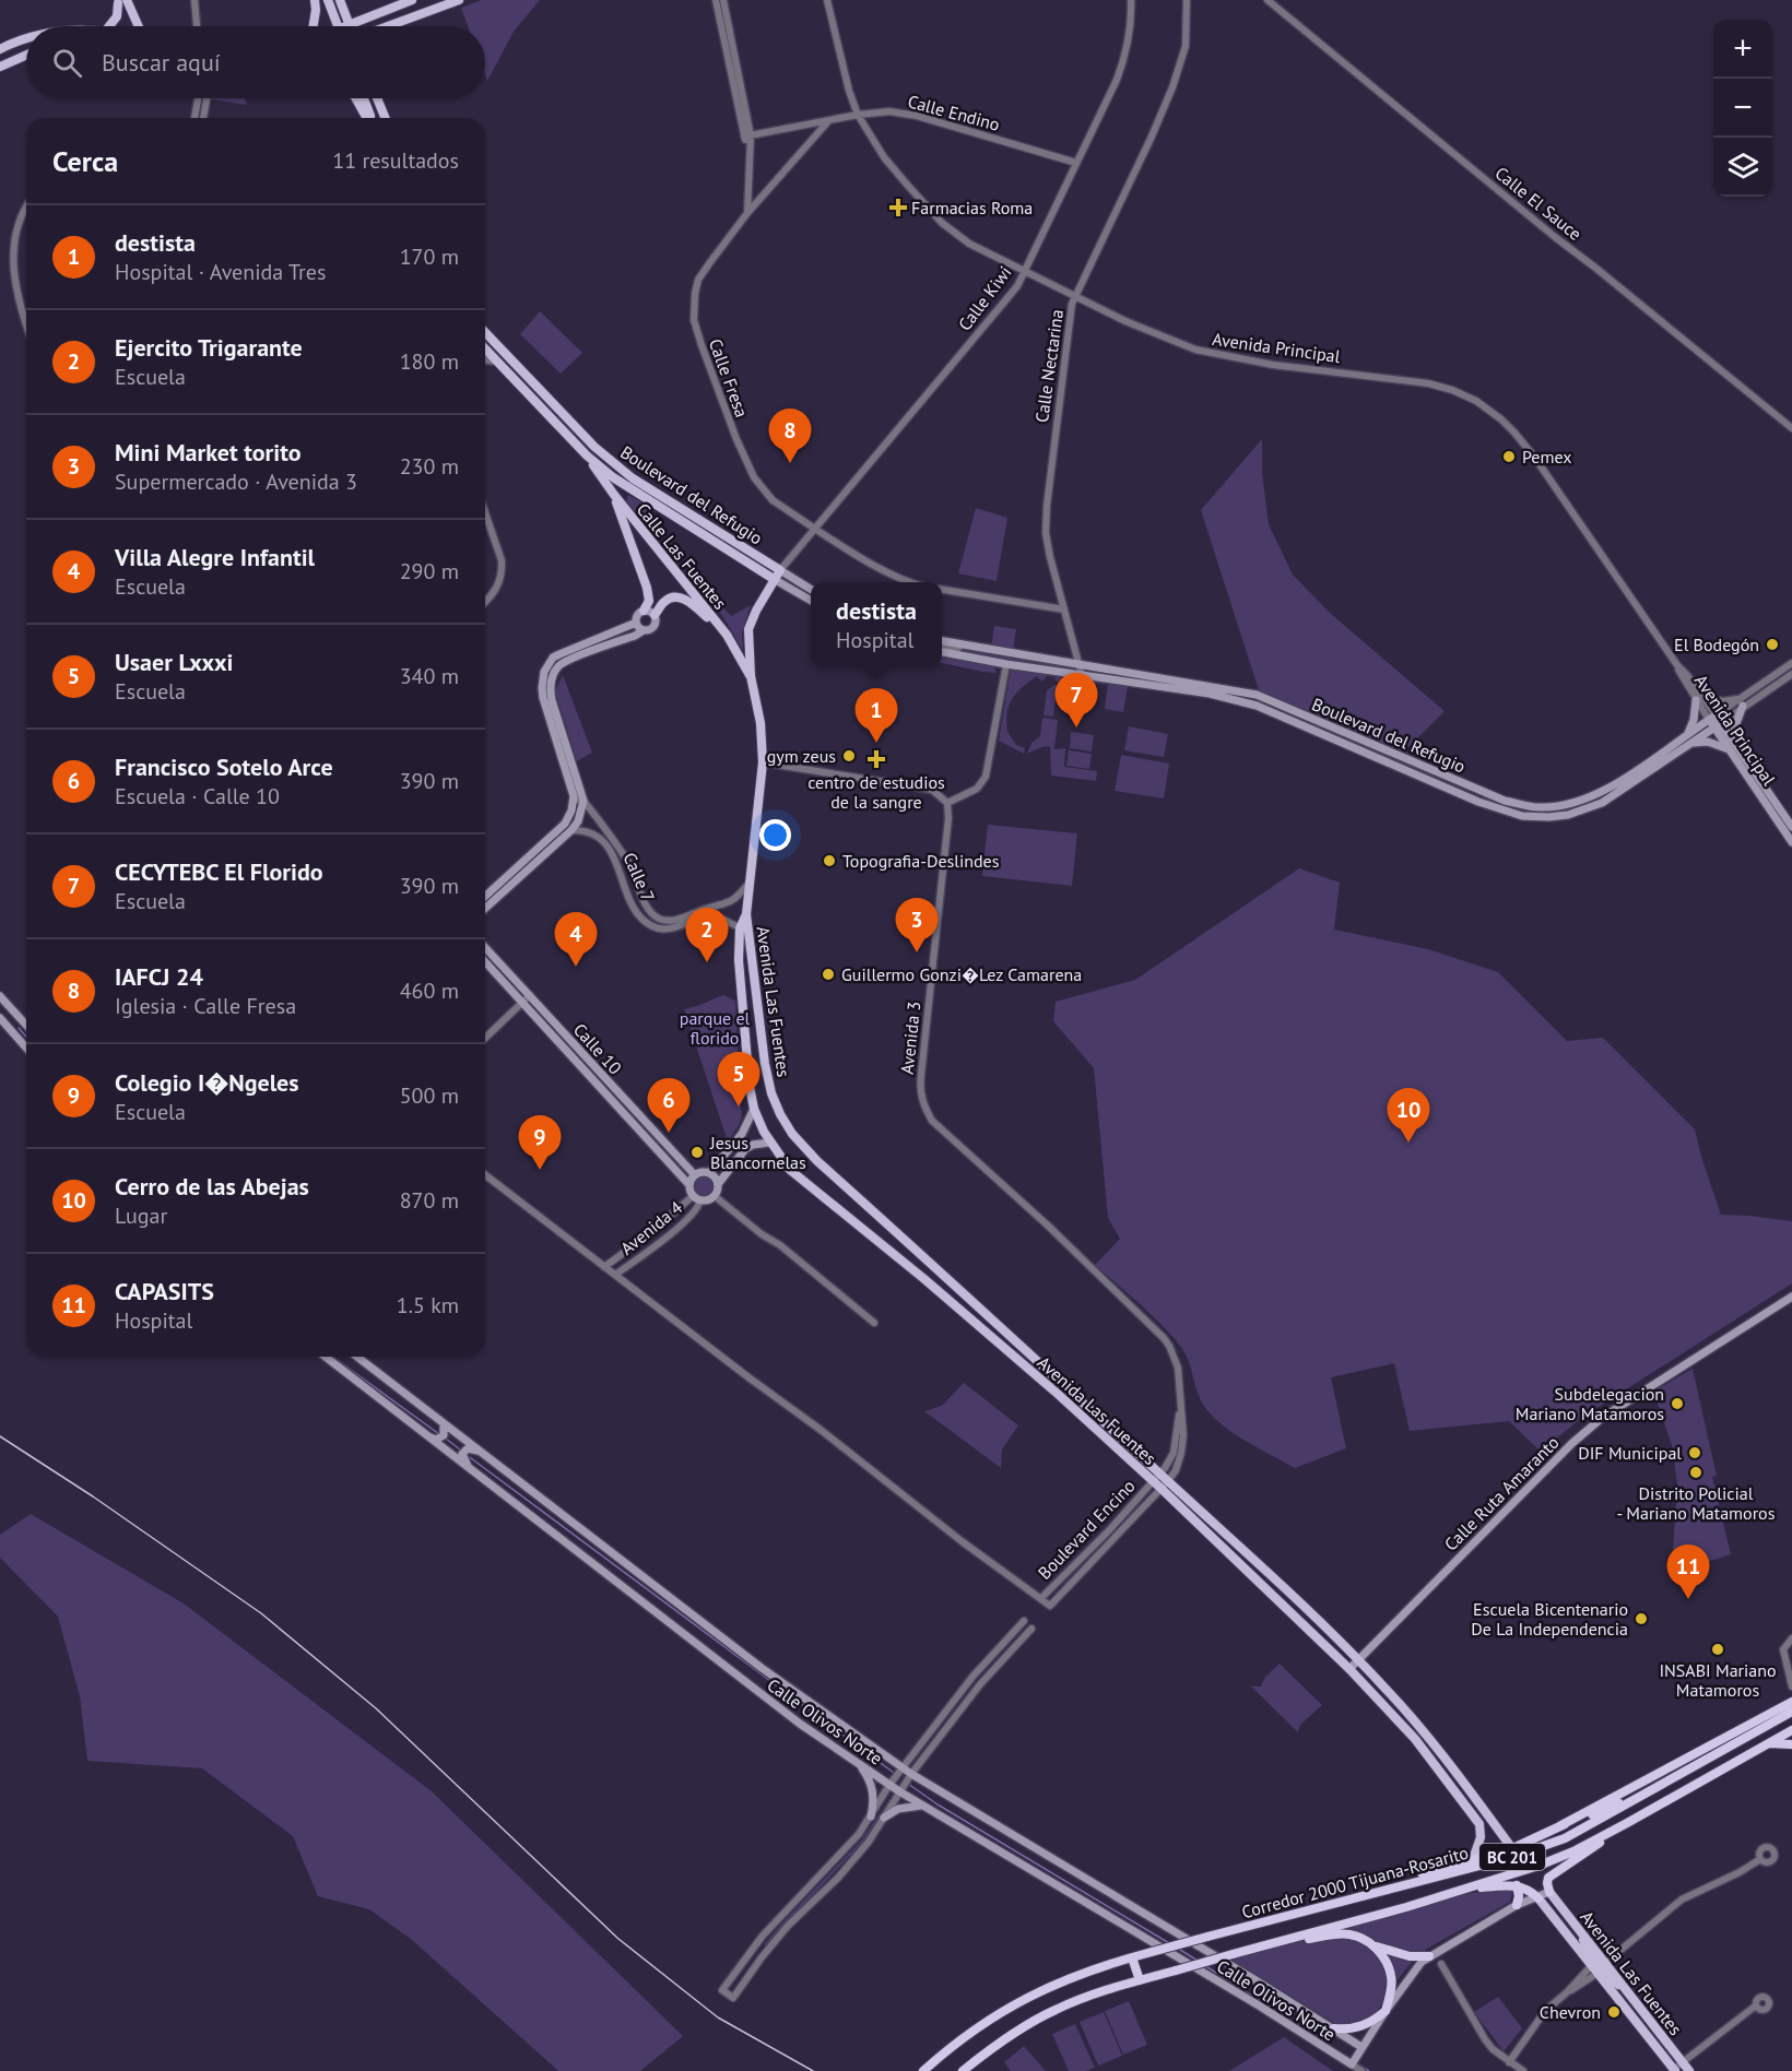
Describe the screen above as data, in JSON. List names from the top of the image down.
{
  "streets": {
    "highway": ["BC 201", "Corredor 2000 Tijuana-Rosarito"],
    "main road": [
      "Avenida Principal",
      "Boulevard del Refugio",
      "Calle Las Fuentes",
      "Calle 7",
      "Avenida Las Fuentes",
      "Calle 10",
      "Calle Ruta Amaranto",
      "Calle Olivos Norte"
    ],
    "street": [
      "Calle Endino",
      "Calle El Sauce",
      "Calle Kiwi",
      "Calle Nectarina",
      "Calle Fresa",
      "Avenida 3",
      "Avenida 4",
      "Boulevard Encino"
    ]
  },
  "crossings": [
    ["Calle Endino", "Calle Kiwi"],
    ["Calle Endino", "Avenida Principal"],
    ["Calle Endino", "Calle Fresa"],
    ["Calle Kiwi", "Avenida Principal"],
    ["Calle Kiwi", "Calle Fresa"],
    ["Calle Kiwi", "Boulevard del Refugio"],
    ["Avenida Principal", "Calle Nectarina"],
    ["Avenida Principal", "Boulevard del Refugio"],
    ["Calle Nectarina", "Boulevard del Refugio"],
    ["Boulevard del Refugio", "Calle Las Fuentes"],
    ["Calle 7", "Avenida Las Fuentes"],
    ["Avenida Las Fuentes", "Avenida 3"],
    ["Avenida Las Fuentes", "Calle Ruta Amaranto"],
    ["Avenida Las Fuentes", "Boulevard Encino"],
    ["Avenida 3", "Boulevard Encino"],
    ["Calle 10", "Avenida 4"]
  ],
  "parks": ["parque el florido"],
  "places": {
    "health": ["Farmacias Roma", "centro de estudios de la sangre"],
    "other": [
      "Pemex",
      "El Bodegón",
      "gym zeus",
      "Topografia-Deslindes",
      "Guillermo Gonzi�Lez Camarena",
      "Jesus Blancornelas",
      "Subdelegacion Mariano Matamoros",
      "DIF Municipal",
      "Distrito Policial - Mariano Matamoros",
      "Escuela Bicentenario De La Independencia",
      "INSABI Mariano Matamoros",
      "Chevron"
    ]
  },
  "page": {
    "map_buttons": ["+", "−"],
    "search": "Buscar aquí",
    "heading": ["Cerca", "11 resultados"],
    "list": [
      {
        "mark": "1",
        "name": "destista",
        "note": "Hospital · Avenida Tres",
        "value": "170 m"
      },
      {
        "mark": "2",
        "name": "Ejercito Trigarante",
        "note": "Escuela",
        "value": "180 m"
      },
      {
        "mark": "3",
        "name": "Mini Market torito",
        "note": "Supermercado · Avenida 3",
        "value": "230 m"
      },
      {
        "mark": "4",
        "name": "Villa Alegre Infantil",
        "note": "Escuela",
        "value": "290 m"
      },
      {
        "mark": "5",
        "name": "Usaer Lxxxi",
        "note": "Escuela",
        "value": "340 m"
      },
      {
        "mark": "6",
        "name": "Francisco Sotelo Arce",
        "note": "Escuela · Calle 10",
        "value": "390 m"
      },
      {
        "mark": "7",
        "name": "CECYTEBC El Florido",
        "note": "Escuela",
        "value": "390 m"
      },
      {
        "mark": "8",
        "name": "IAFCJ 24",
        "note": "Iglesia · Calle Fresa",
        "value": "460 m"
      },
      {
        "mark": "9",
        "name": "Colegio I�Ngeles",
        "note": "Escuela",
        "value": "500 m"
      },
      {
        "mark": "10",
        "name": "Cerro de las Abejas",
        "note": "Lugar",
        "value": "870 m"
      },
      {
        "mark": "11",
        "name": "CAPASITS",
        "note": "Hospital",
        "value": "1.5 km"
      }
    ],
    "pins": [
      "8",
      "7",
      "1",
      "3",
      "2",
      "4",
      "5",
      "6",
      "10",
      "9",
      "11"
    ],
    "popup": ["destista", "Hospital"]
  }
}
